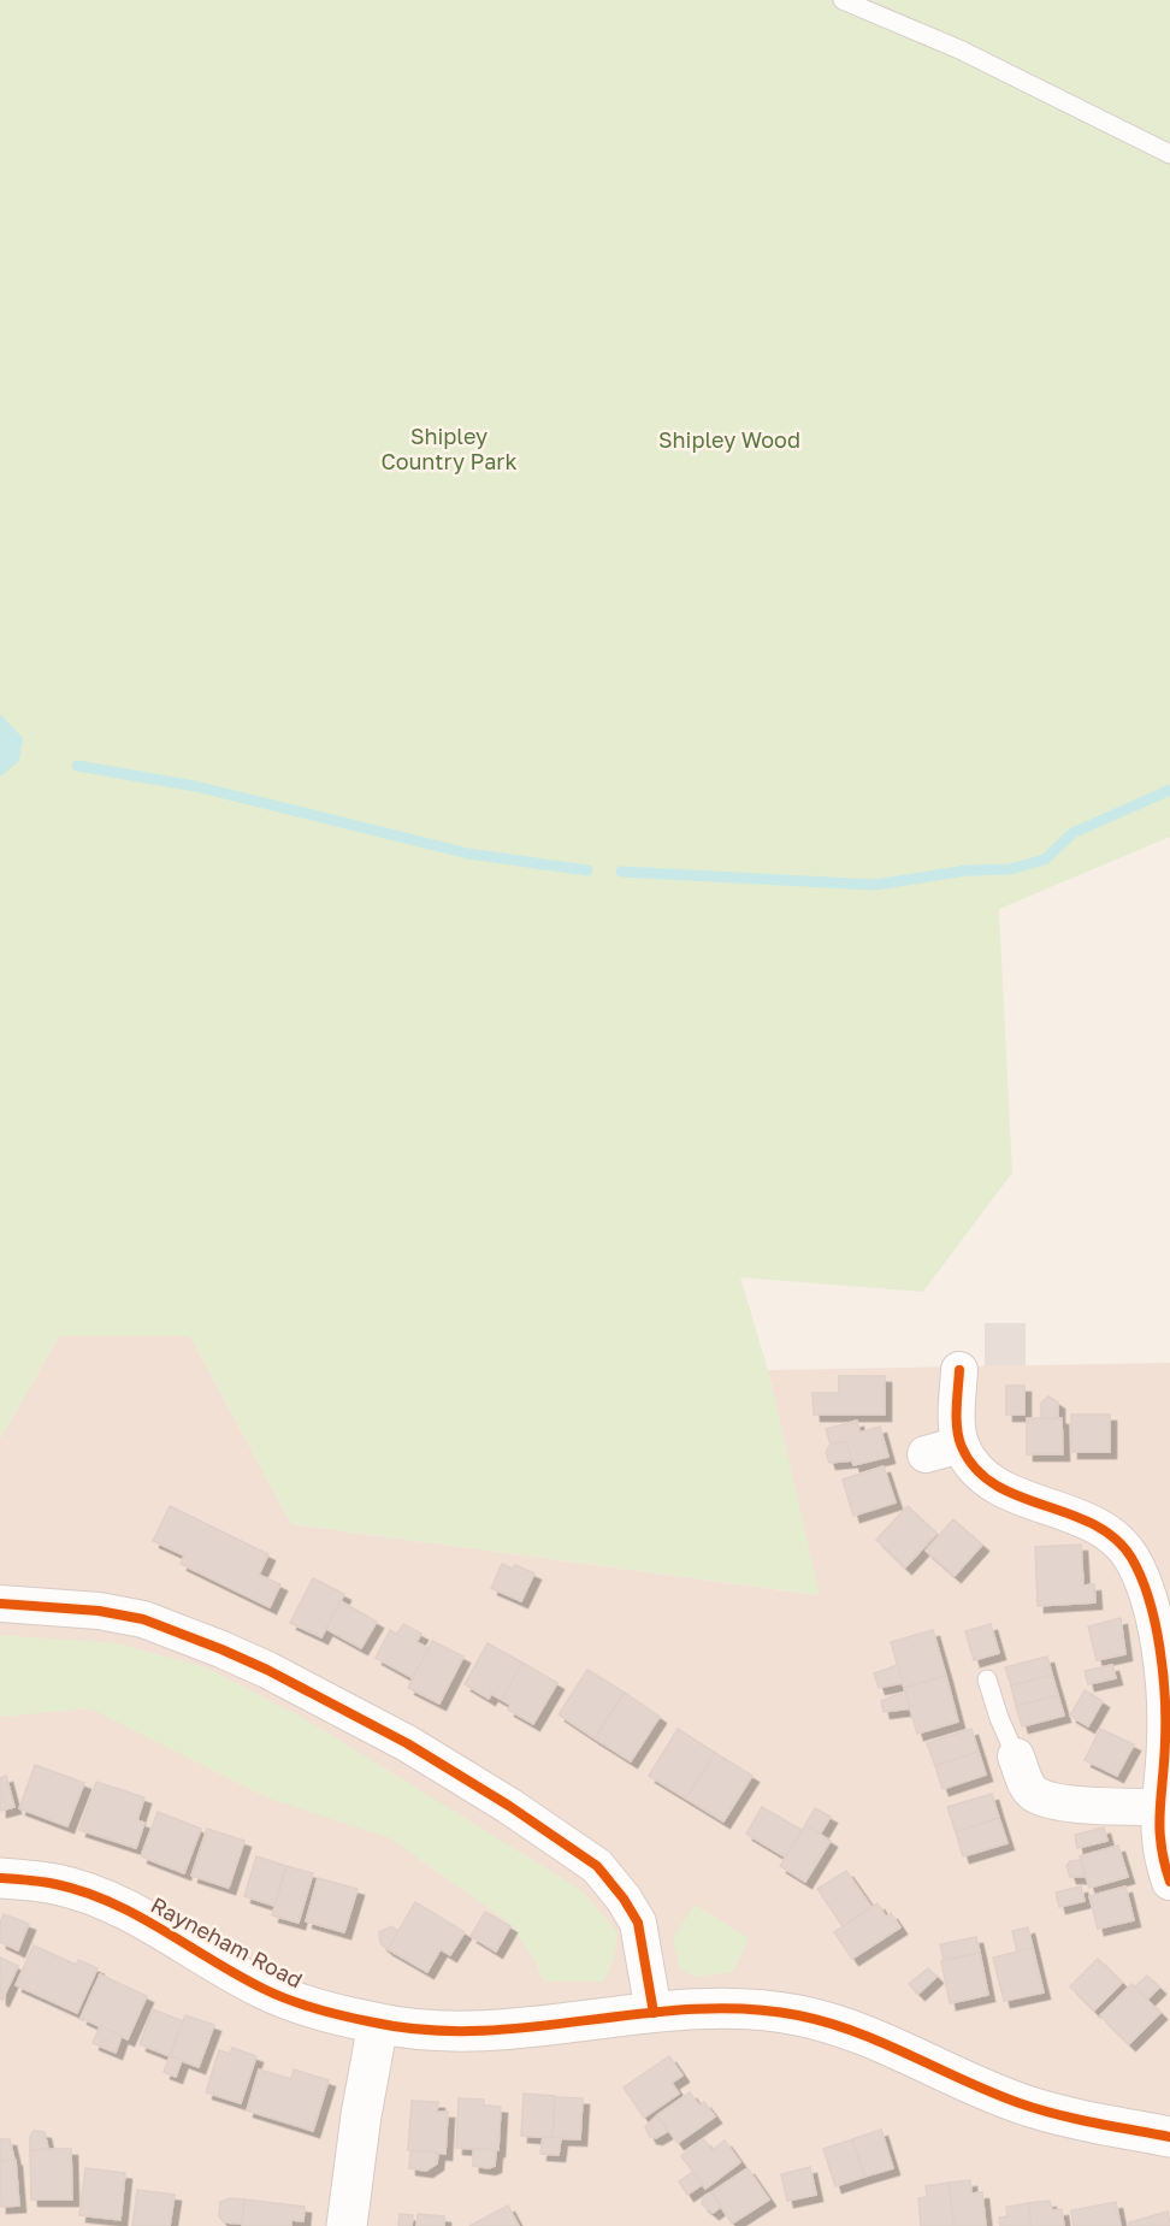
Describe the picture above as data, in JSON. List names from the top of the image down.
{
  "streets": {
    "street": ["Rayneham Road"]
  },
  "parks": ["Shipley Country Park", "Shipley Wood"]
}
